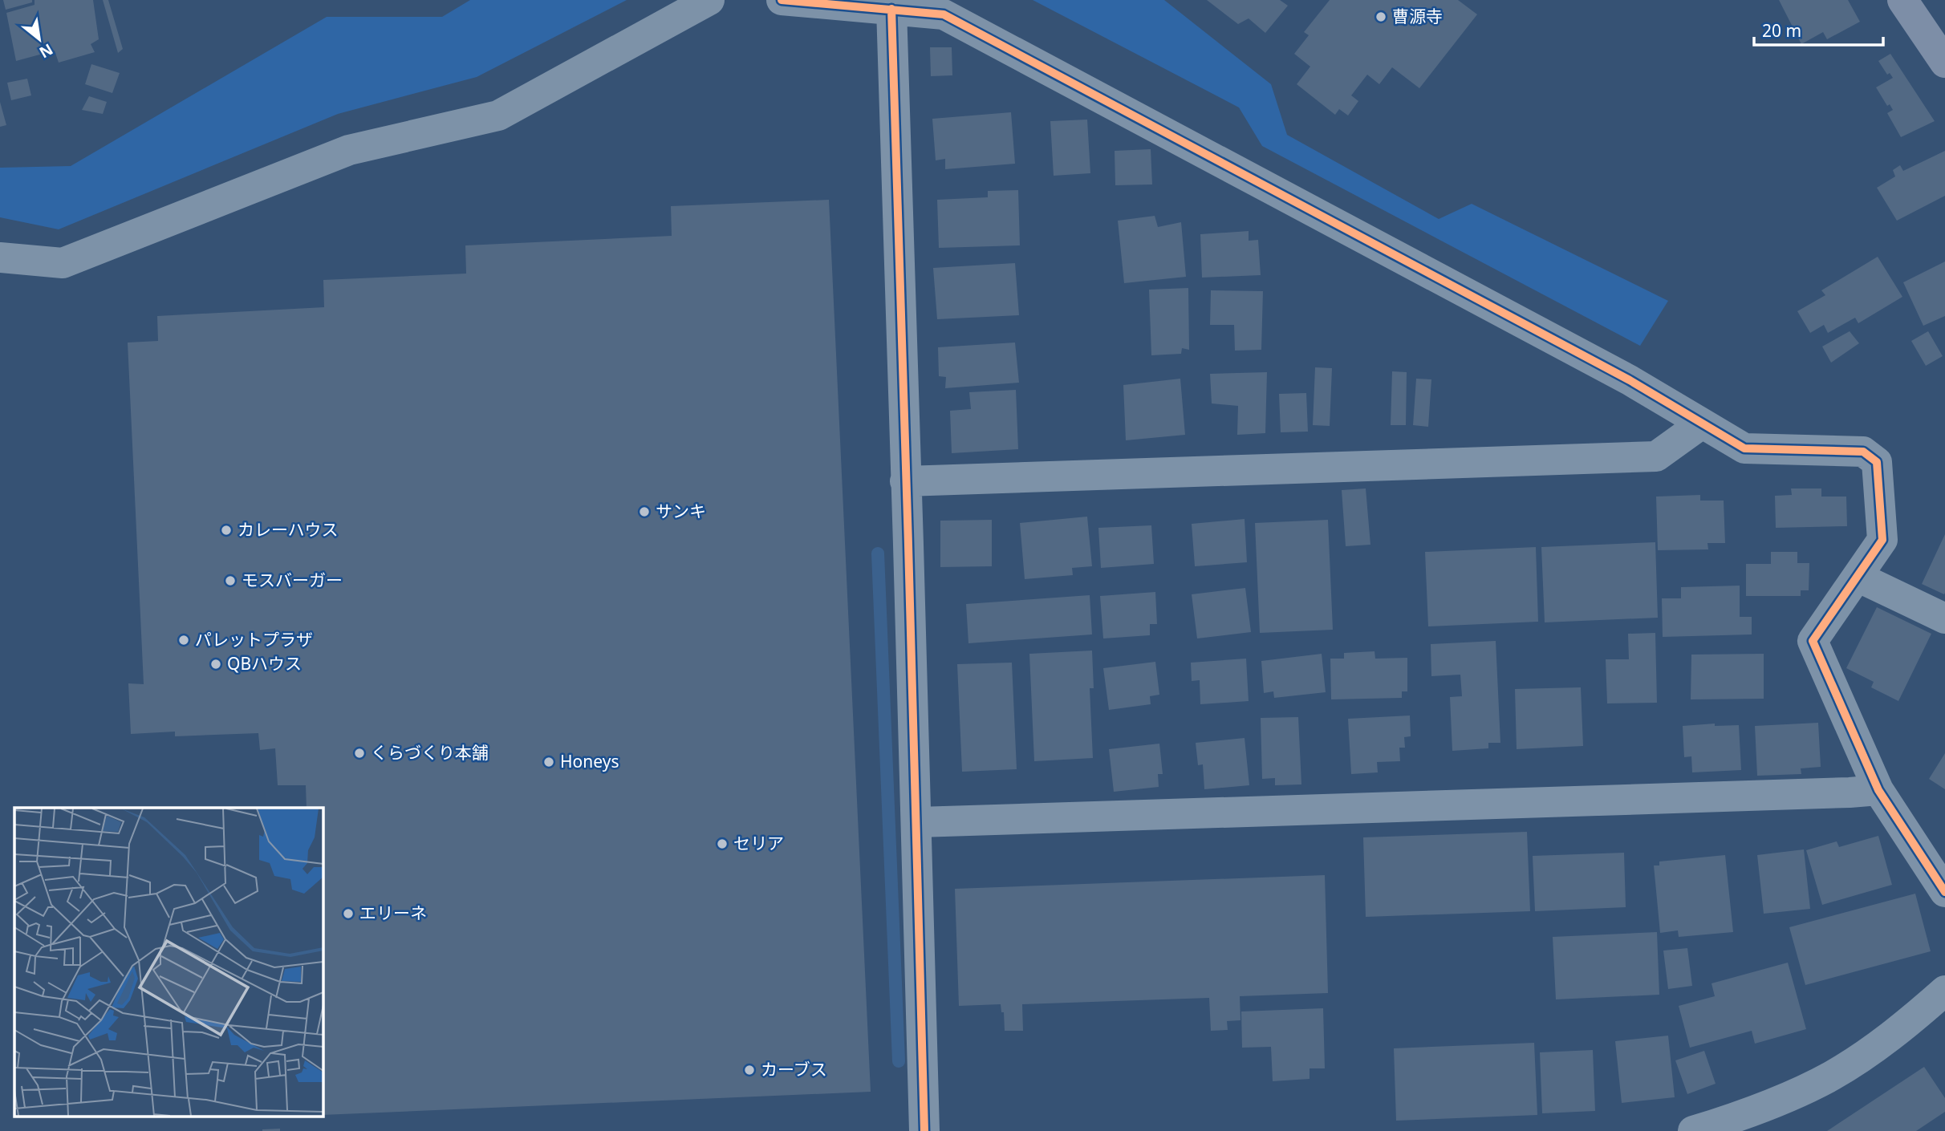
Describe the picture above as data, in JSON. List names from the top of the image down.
{
  "places": [
    "曹源寺",
    "サンキ",
    "カレーハウス",
    "モスバーガー",
    "パレットプラザ",
    "QBハウス",
    "くらづくり本舗",
    "Honeys",
    "セリア",
    "エリーネ",
    "カーブス"
  ],
  "scale_bar": "20 m",
  "north": "bottom right"
}
